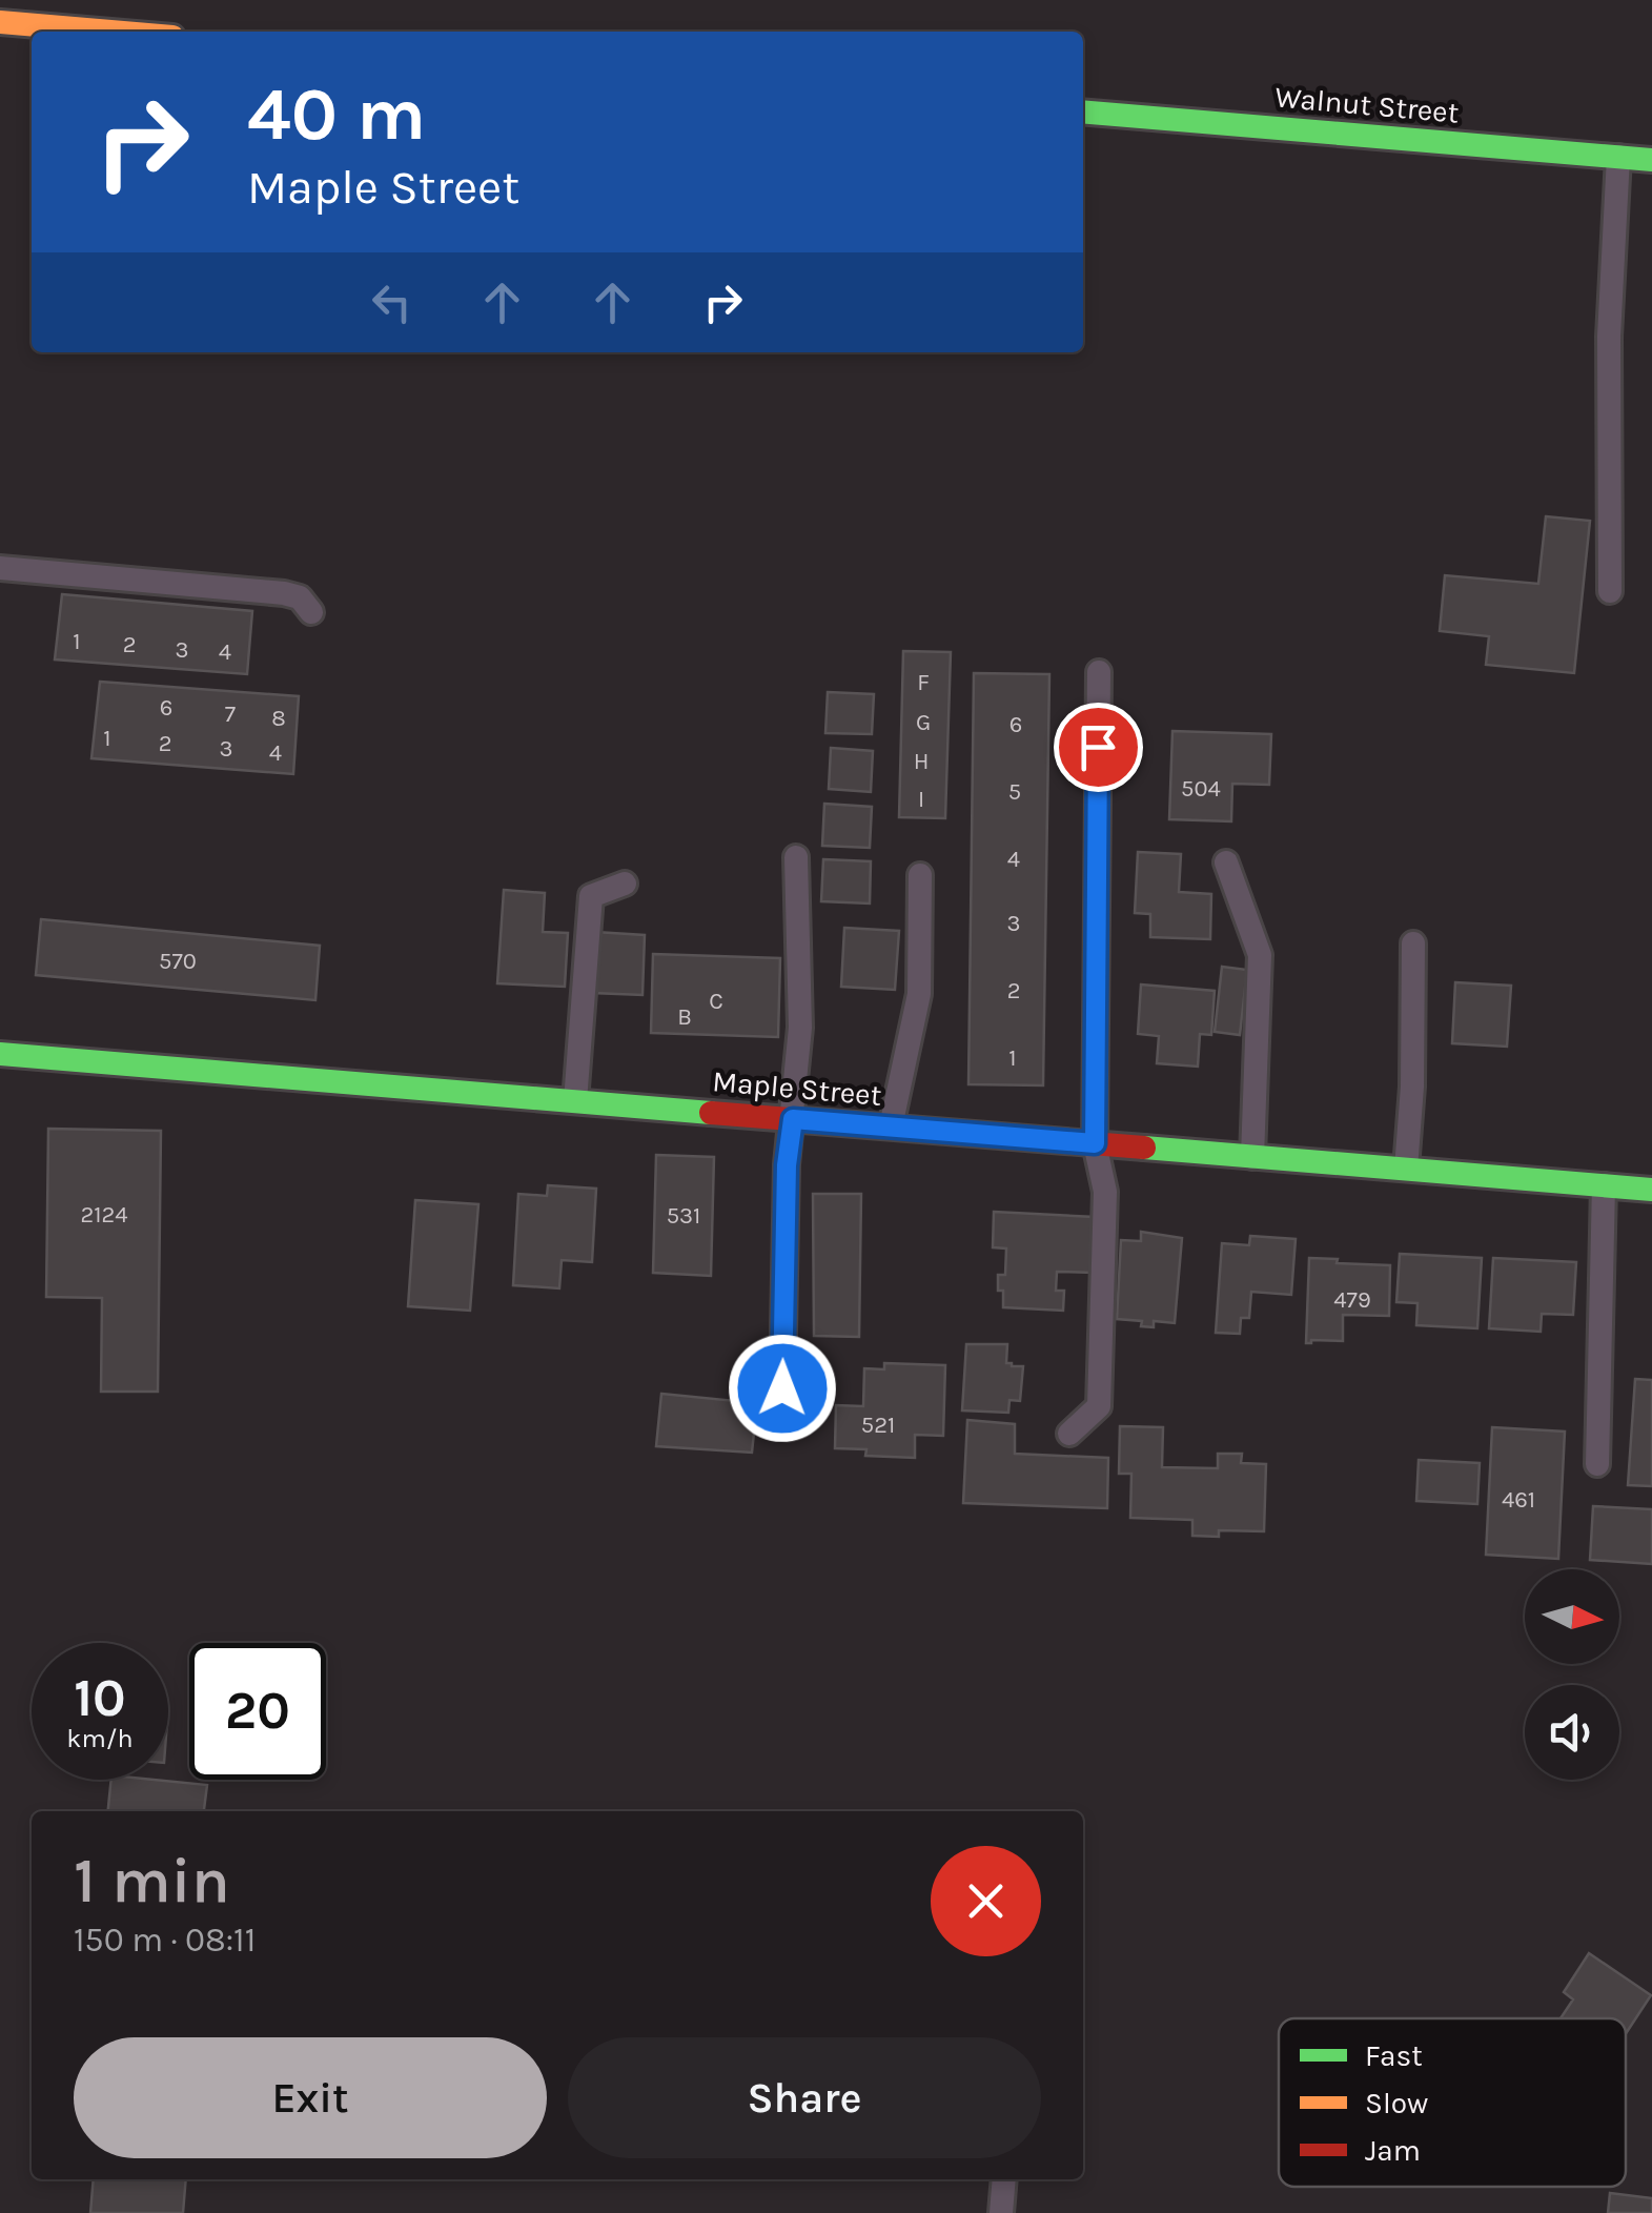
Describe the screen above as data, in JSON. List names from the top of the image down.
{
  "streets": {
    "street": ["Walnut Street", "Maple Street"]
  },
  "house_numbers": [
    "1",
    "2",
    "3",
    "4",
    "F",
    "6",
    "7",
    "8",
    "G",
    "6",
    "1",
    "2",
    "3",
    "4",
    "H",
    "504",
    "5",
    "I",
    "4",
    "3",
    "570",
    "2",
    "C",
    "B",
    "1",
    "2124",
    "531",
    "479",
    "521",
    "461"
  ],
  "legend": ["Fast", "Slow", "Jam"],
  "north": "right",
  "page": {
    "turn": ["40 m", "Maple Street"],
    "speed": "10 km/h",
    "limit": "20",
    "heading": ["1 min", "150 m · 08:11"],
    "buttons": ["Exit", "Share"]
  }
}
